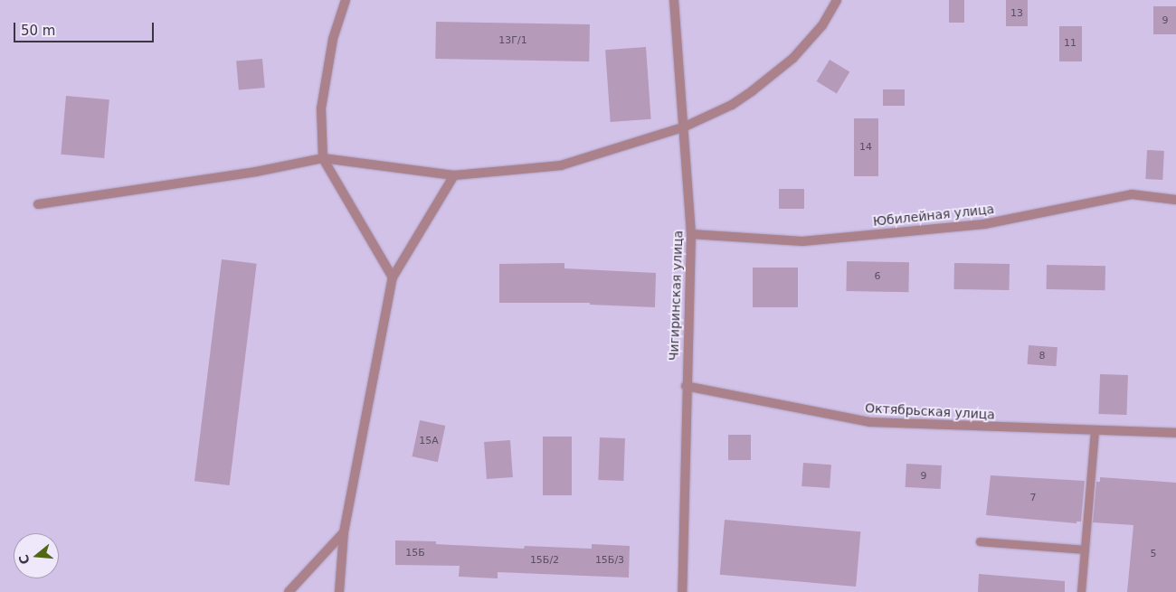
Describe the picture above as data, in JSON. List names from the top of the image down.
{
  "streets": {
    "street": ["Юбилейная улица", "Чигиринская улица", "Октябрьская улица"]
  },
  "crossings": [
    ["Юбилейная улица", "Чигиринская улица"],
    ["Чигиринская улица", "Октябрьская улица"]
  ],
  "house_numbers": [
    "13",
    "9",
    "13Г/1",
    "11",
    "14",
    "6",
    "8",
    "15А",
    "9",
    "7",
    "15Б",
    "5",
    "15Б/2",
    "15Б/3"
  ],
  "scale_bar": "50 m",
  "north": "left"
}
